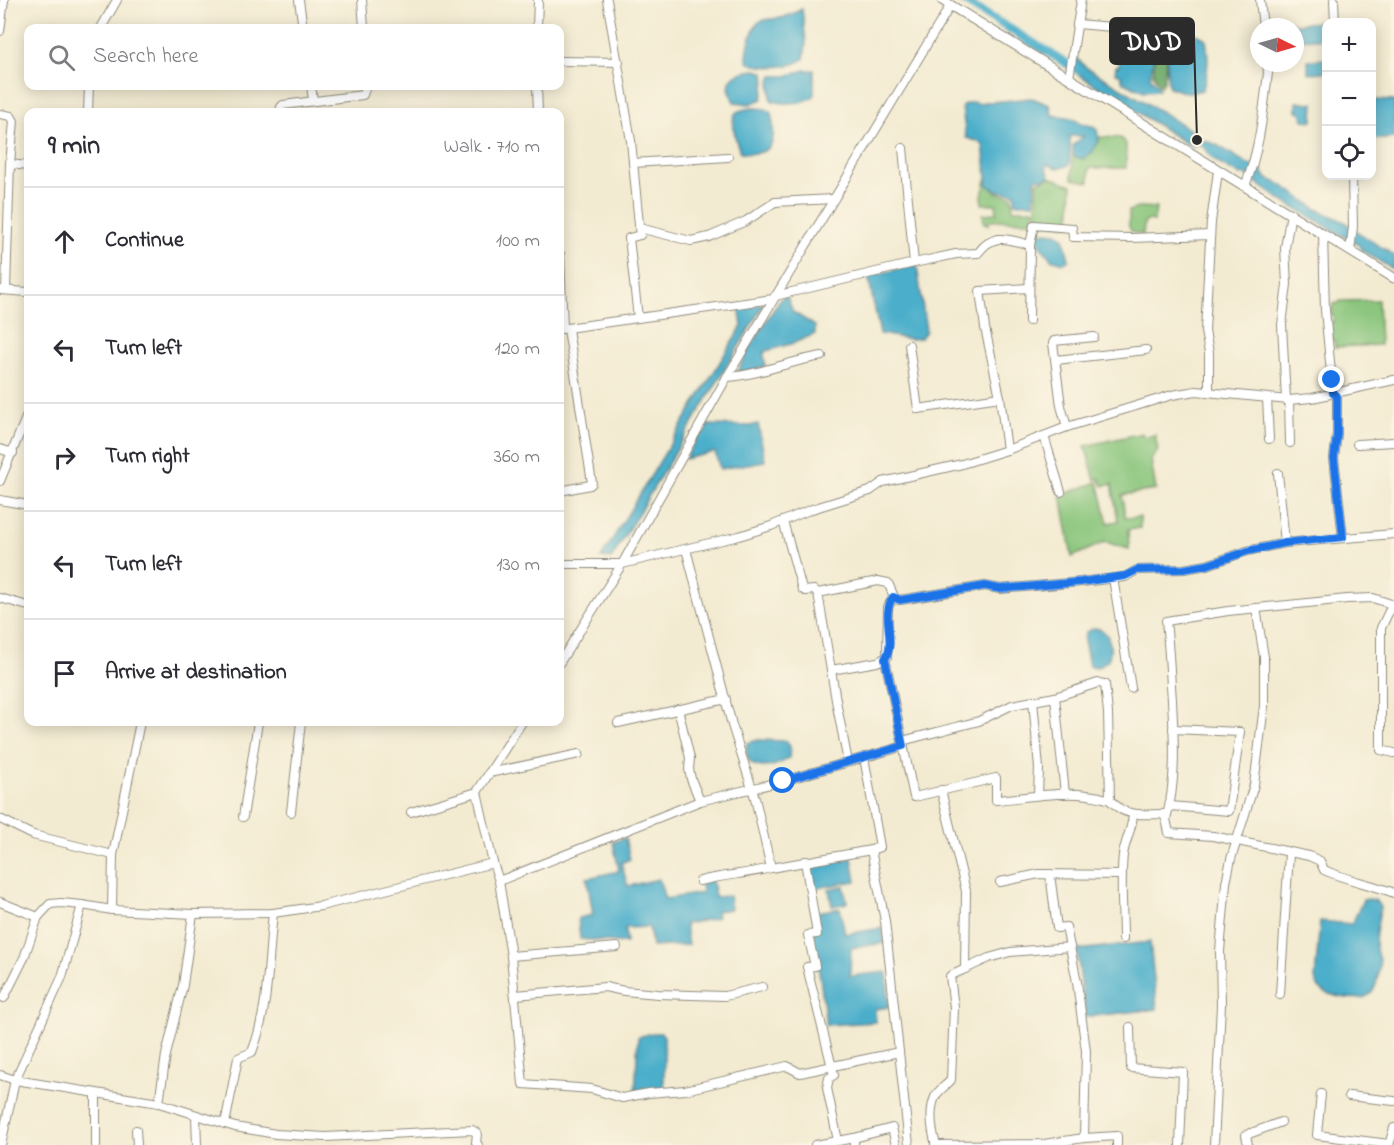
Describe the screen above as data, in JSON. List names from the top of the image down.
{
  "places": ["DND"],
  "north": "right",
  "page": {
    "map_buttons": ["+", "−"],
    "search": "Search here",
    "heading": ["9 min", "Walk · 710 m"],
    "list": [
      ["Continue", "100 m"],
      ["Turn left", "120 m"],
      ["Turn right", "360 m"],
      ["Turn left", "130 m"],
      "Arrive at destination"
    ]
  }
}
